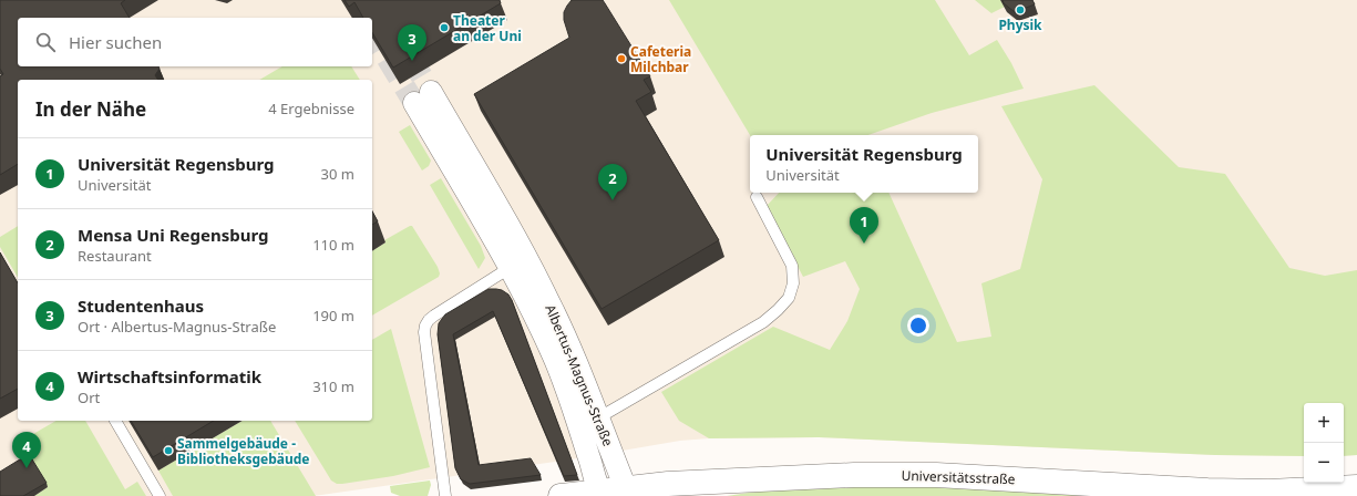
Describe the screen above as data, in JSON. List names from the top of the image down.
{
  "streets": {
    "street": ["Albertus-Magnus-Straße", "Universitätsstraße"]
  },
  "crossings": [
    ["Albertus-Magnus-Straße", "Universitätsstraße"]
  ],
  "places": [
    "Physik",
    "Theater an der Uni",
    "Cafeteria Milchbar",
    "Sammelgebäude - Bibliotheksgebäude"
  ],
  "page": {
    "search": "Hier suchen",
    "pins": [
      "3",
      "2",
      "1",
      "4"
    ],
    "heading": ["In der Nähe", "4 Ergebnisse"],
    "popup": ["Universität Regensburg", "Universität"],
    "list": [
      {
        "mark": "1",
        "name": "Universität Regensburg",
        "note": "Universität",
        "value": "30 m"
      },
      {
        "mark": "2",
        "name": "Mensa Uni Regensburg",
        "note": "Restaurant",
        "value": "110 m"
      },
      {
        "mark": "3",
        "name": "Studentenhaus",
        "note": "Ort · Albertus-Magnus-Straße",
        "value": "190 m"
      },
      {
        "mark": "4",
        "name": "Wirtschaftsinformatik",
        "note": "Ort",
        "value": "310 m"
      }
    ],
    "map_buttons": ["+", "−"]
  }
}
